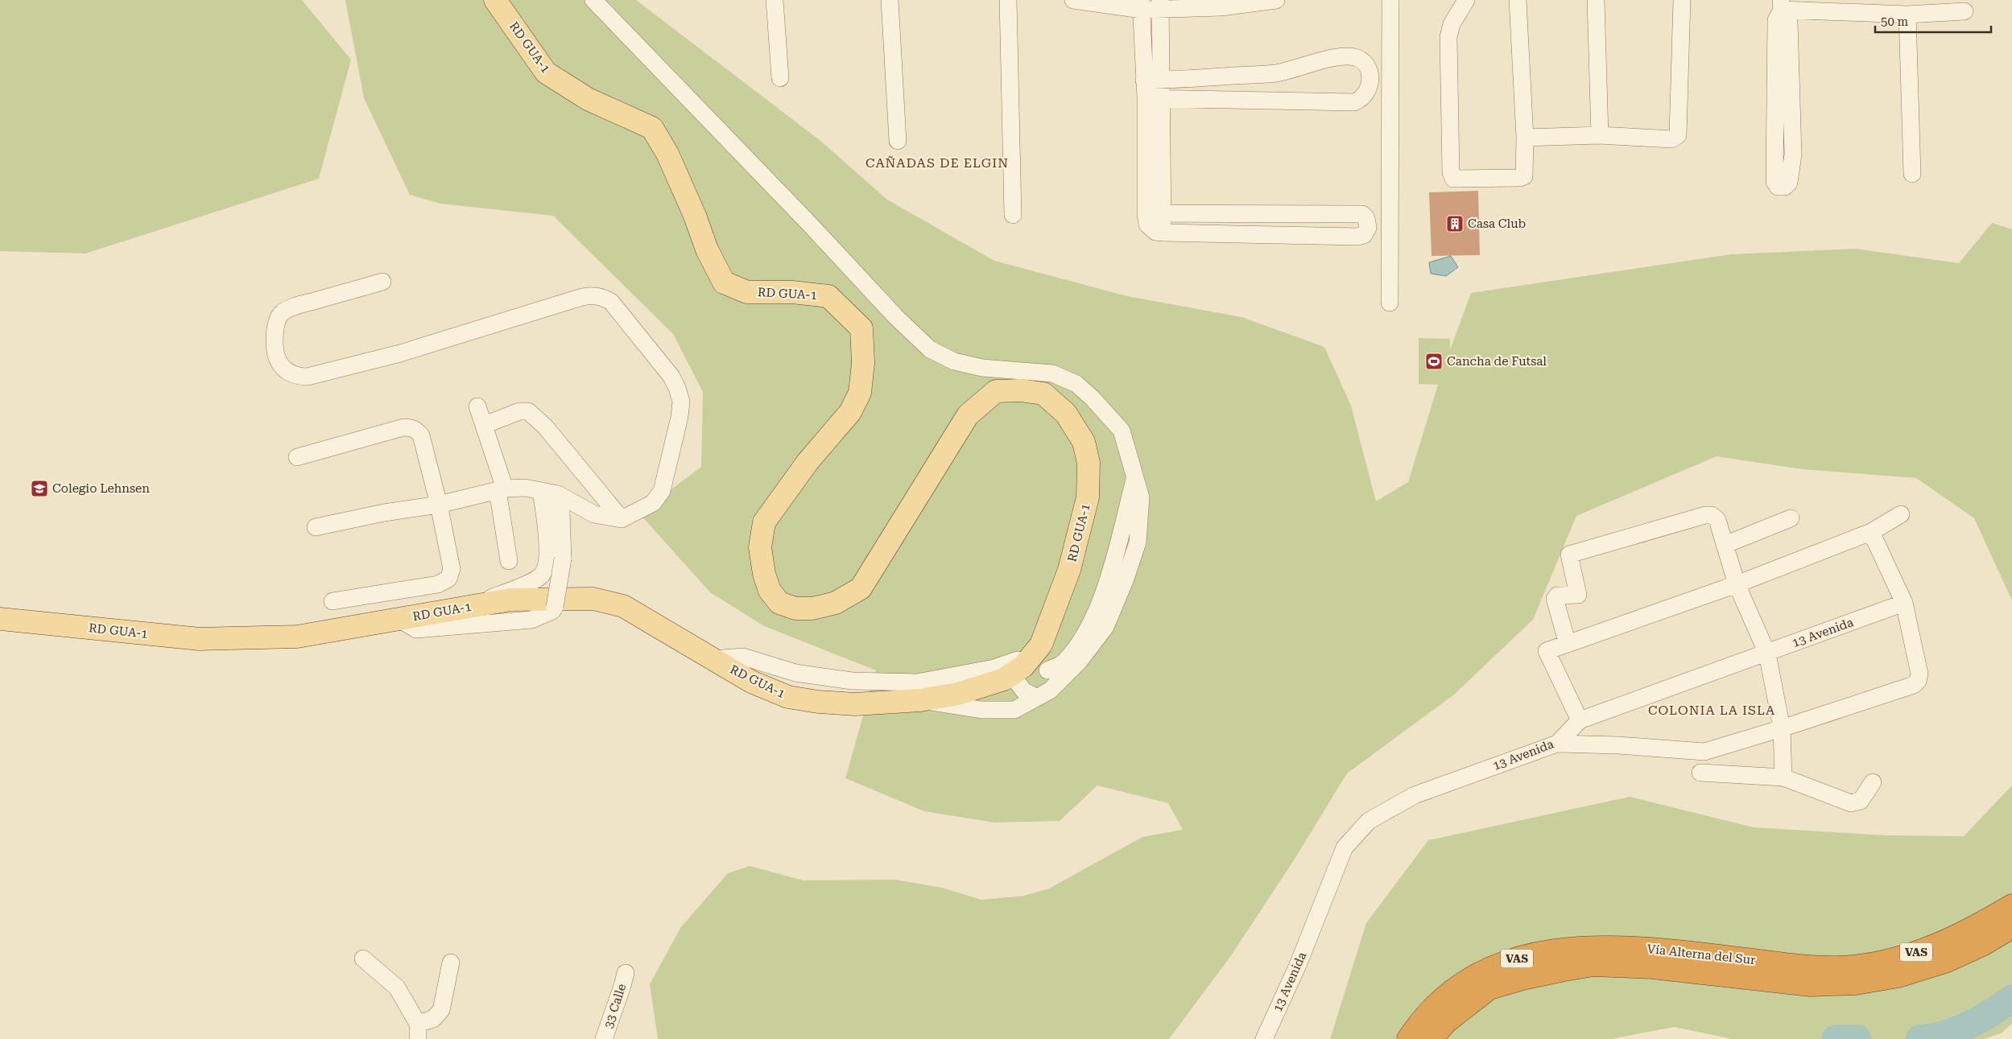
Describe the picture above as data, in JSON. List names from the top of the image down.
{
  "streets": {
    "highway": ["VAS", "Vía Alterna del Sur"],
    "main road": ["RD GUA-1"],
    "street": ["13 Avenida", "33 Calle"]
  },
  "districts": ["CAÑADAS DE ELGIN", "COLONIA LA ISLA"],
  "places": {
    "building": ["Casa Club"],
    "sports": ["Cancha de Futsal"],
    "school or university": ["Colegio Lehnsen"]
  },
  "scale_bar": "50 m"
}
